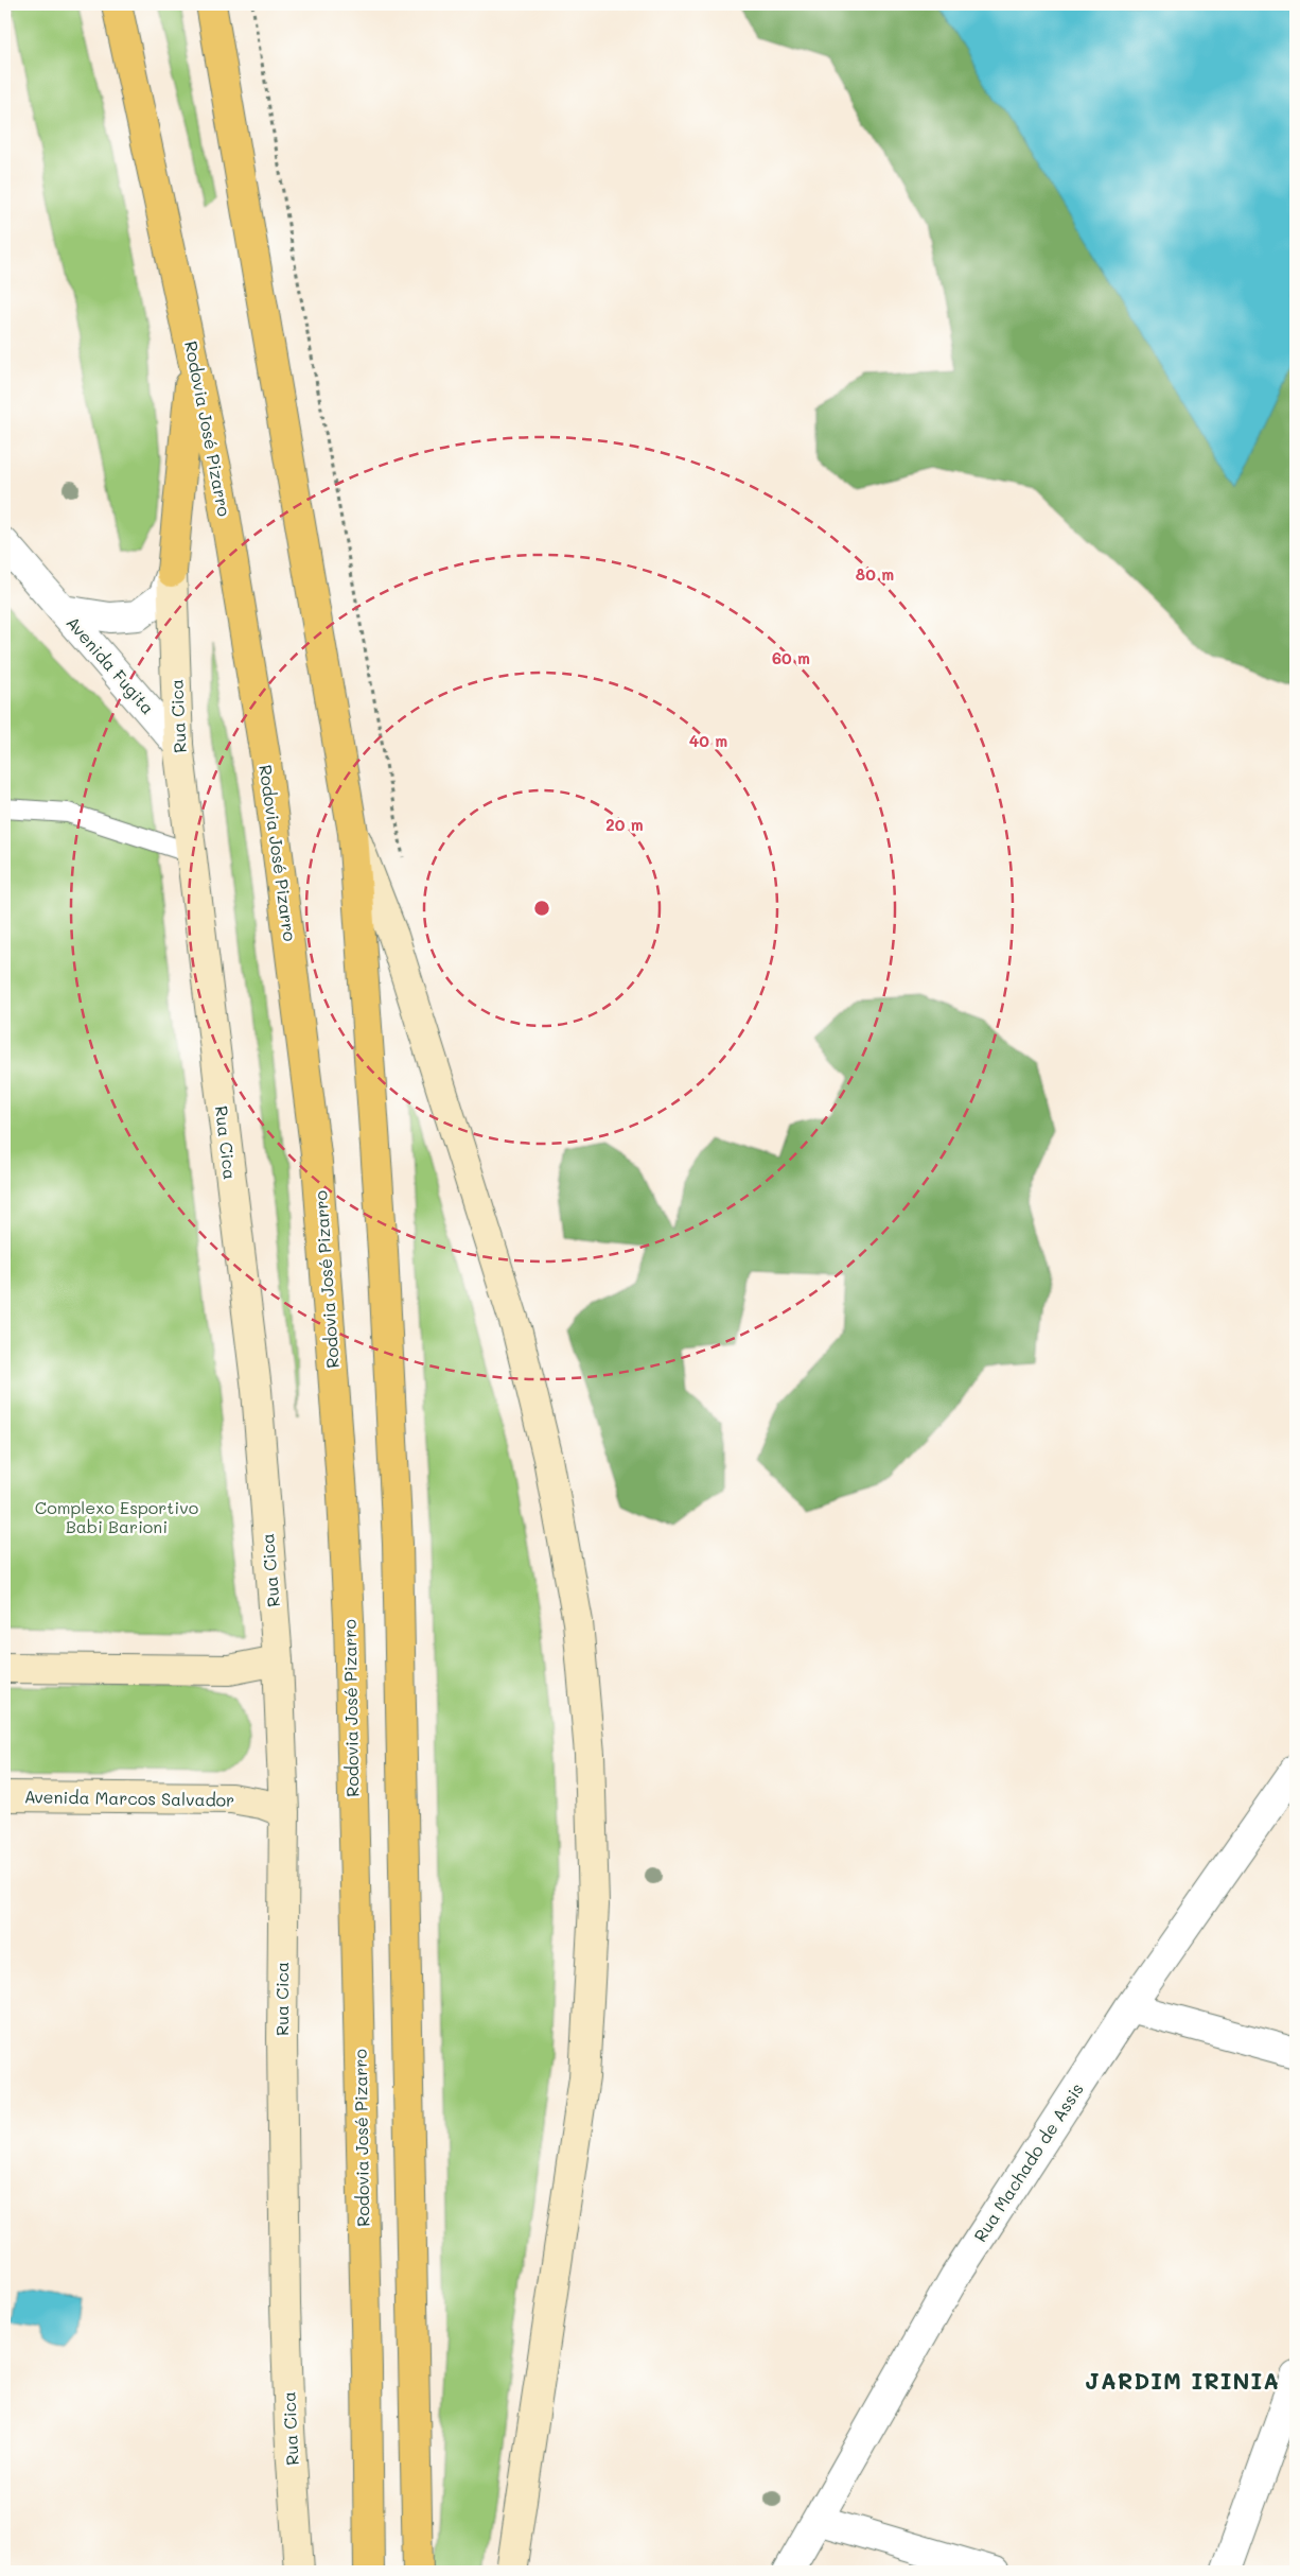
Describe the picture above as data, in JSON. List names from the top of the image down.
{
  "streets": {
    "main road": ["Rodovia José Pizarro"],
    "street": [
      "Avenida Fugita",
      "Rua Cica",
      "Avenida Marcos Salvador",
      "Rua Machado de Assis"
    ]
  },
  "crossings": [
    ["Avenida Fugita", "Rua Cica"],
    ["Rua Cica", "Avenida Marcos Salvador"]
  ],
  "districts": ["JARDIM IRINIA"],
  "parks": ["Complexo Esportivo Babi Barioni"],
  "rings": [
    "80 m",
    "60 m",
    "40 m",
    "20 m"
  ]
}
